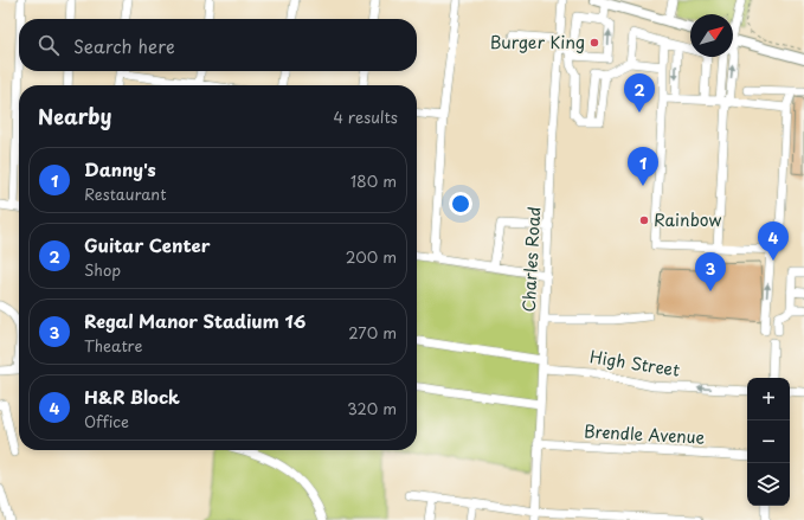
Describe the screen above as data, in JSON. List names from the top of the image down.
{
  "streets": {
    "street": ["Charles Road", "High Street", "Brendle Avenue"]
  },
  "crossings": [
    ["Charles Road", "High Street"],
    ["Charles Road", "Brendle Avenue"]
  ],
  "places": ["Burger King", "Rainbow"],
  "north": "top right",
  "page": {
    "search": "Search here",
    "pins": [
      "2",
      "1",
      "4",
      "3"
    ],
    "heading": ["Nearby", "4 results"],
    "list": [
      {
        "mark": "1",
        "name": "Danny's",
        "note": "Restaurant",
        "value": "180 m"
      },
      {
        "mark": "2",
        "name": "Guitar Center",
        "note": "Shop",
        "value": "200 m"
      },
      {
        "mark": "3",
        "name": "Regal Manor Stadium 16",
        "note": "Theatre",
        "value": "270 m"
      },
      {
        "mark": "4",
        "name": "H&R Block",
        "note": "Office",
        "value": "320 m"
      }
    ],
    "map_buttons": ["+", "−"]
  }
}
